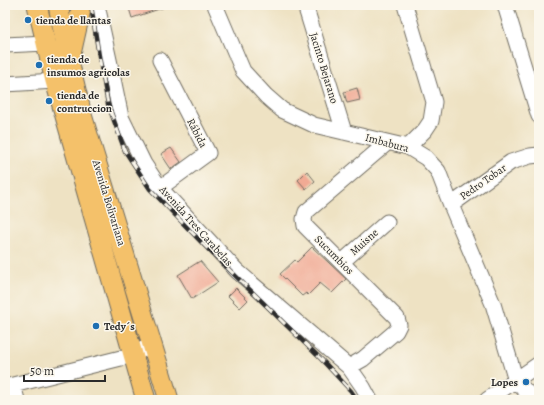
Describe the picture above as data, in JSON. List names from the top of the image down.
{
  "streets": {
    "main road": ["Avenida Bolivariana"],
    "street": [
      "Jacinto Bejarano",
      "Rábida",
      "Imbabura",
      "Pedro Tobar",
      "Avenida Tres Carabelas",
      "Muisne",
      "Sucumbios"
    ]
  },
  "crossings": [
    ["Jacinto Bejarano", "Imbabura"],
    ["Rábida", "Avenida Tres Carabelas"],
    ["Imbabura", "Pedro Tobar"],
    ["Imbabura", "Sucumbios"],
    ["Avenida Tres Carabelas", "Sucumbios"],
    ["Muisne", "Sucumbios"]
  ],
  "places": [
    "tienda de llantas",
    "tienda de insumos agricolas",
    "tienda de contruccion",
    "Tedy´s",
    "Lopes"
  ],
  "scale_bar": "50 m"
}
